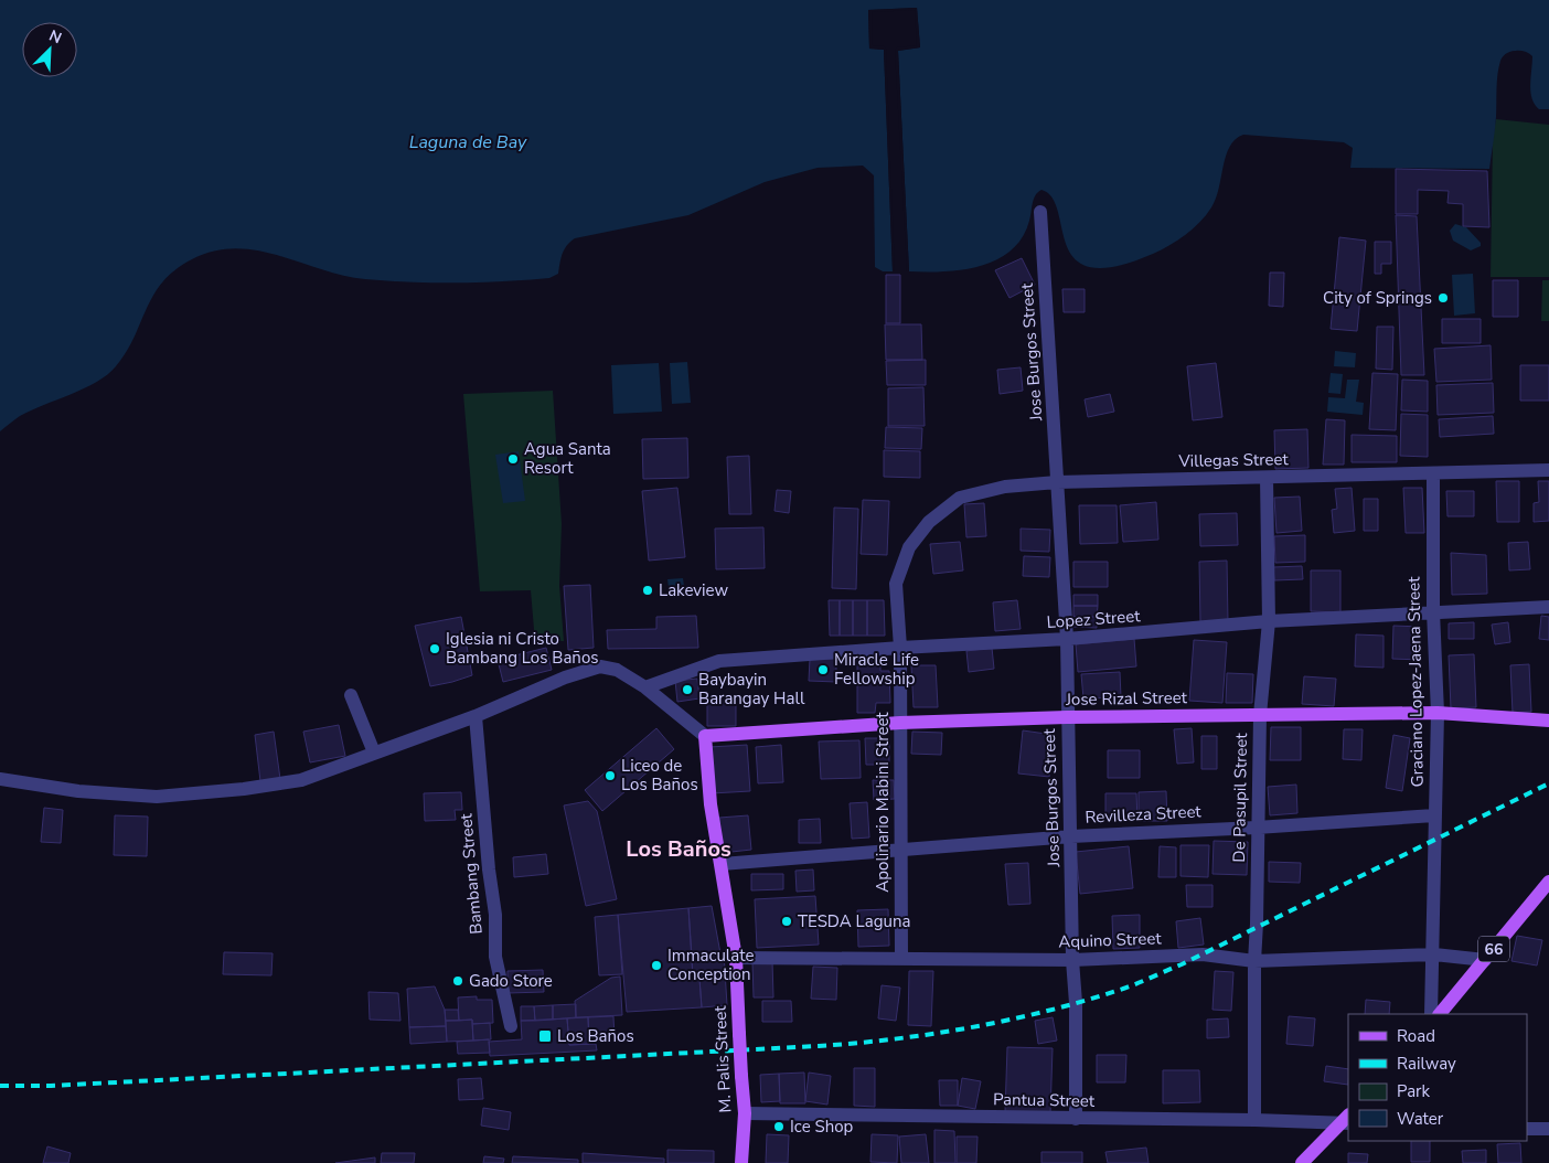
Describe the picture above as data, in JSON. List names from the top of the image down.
{
  "streets": {
    "main road": ["Jose Rizal Street", "66", "M. Palis Street"],
    "street": [
      "Jose Burgos Street",
      "Villegas Street",
      "Lopez Street",
      "Graciano Lopez-Jaena Street",
      "De Pasupil Street",
      "Apolinario Mabini Street",
      "Revilleza Street",
      "Bambang Street",
      "Aquino Street",
      "Pantua Street"
    ]
  },
  "crossings": [
    ["Jose Burgos Street", "Villegas Street"],
    ["Jose Burgos Street", "Lopez Street"],
    ["Jose Burgos Street", "Jose Rizal Street"],
    ["Jose Burgos Street", "Revilleza Street"],
    ["Jose Burgos Street", "Aquino Street"],
    ["Jose Burgos Street", "Pantua Street"],
    ["Villegas Street", "Graciano Lopez-Jaena Street"],
    ["Villegas Street", "De Pasupil Street"],
    ["Villegas Street", "Apolinario Mabini Street"],
    ["Lopez Street", "Graciano Lopez-Jaena Street"],
    ["Lopez Street", "De Pasupil Street"],
    ["Lopez Street", "Apolinario Mabini Street"],
    ["Graciano Lopez-Jaena Street", "Jose Rizal Street"],
    ["Graciano Lopez-Jaena Street", "Revilleza Street"],
    ["Graciano Lopez-Jaena Street", "Aquino Street"],
    ["Jose Rizal Street", "De Pasupil Street"],
    ["Jose Rizal Street", "Apolinario Mabini Street"],
    ["Jose Rizal Street", "M. Palis Street"],
    ["De Pasupil Street", "Revilleza Street"],
    ["De Pasupil Street", "Aquino Street"],
    ["De Pasupil Street", "Pantua Street"],
    ["Apolinario Mabini Street", "Revilleza Street"],
    ["Apolinario Mabini Street", "Aquino Street"],
    ["Revilleza Street", "M. Palis Street"],
    ["Aquino Street", "66"],
    ["Aquino Street", "M. Palis Street"],
    ["M. Palis Street", "Pantua Street"]
  ],
  "districts": ["Los Baños"],
  "water": ["Laguna de Bay"],
  "places": {
    "other": [
      "City of Springs",
      "Agua Santa Resort",
      "Lakeview",
      "Iglesia ni Cristo Bambang Los Baños",
      "Miracle Life Fellowship",
      "Baybayin Barangay Hall",
      "Liceo de Los Baños",
      "TESDA Laguna",
      "Immaculate Conception",
      "Gado Store",
      "Ice Shop"
    ],
    "transit": ["Los Baños"]
  },
  "legend": [
    "Road",
    "Railway",
    "Park",
    "Water"
  ],
  "north": "top right"
}
